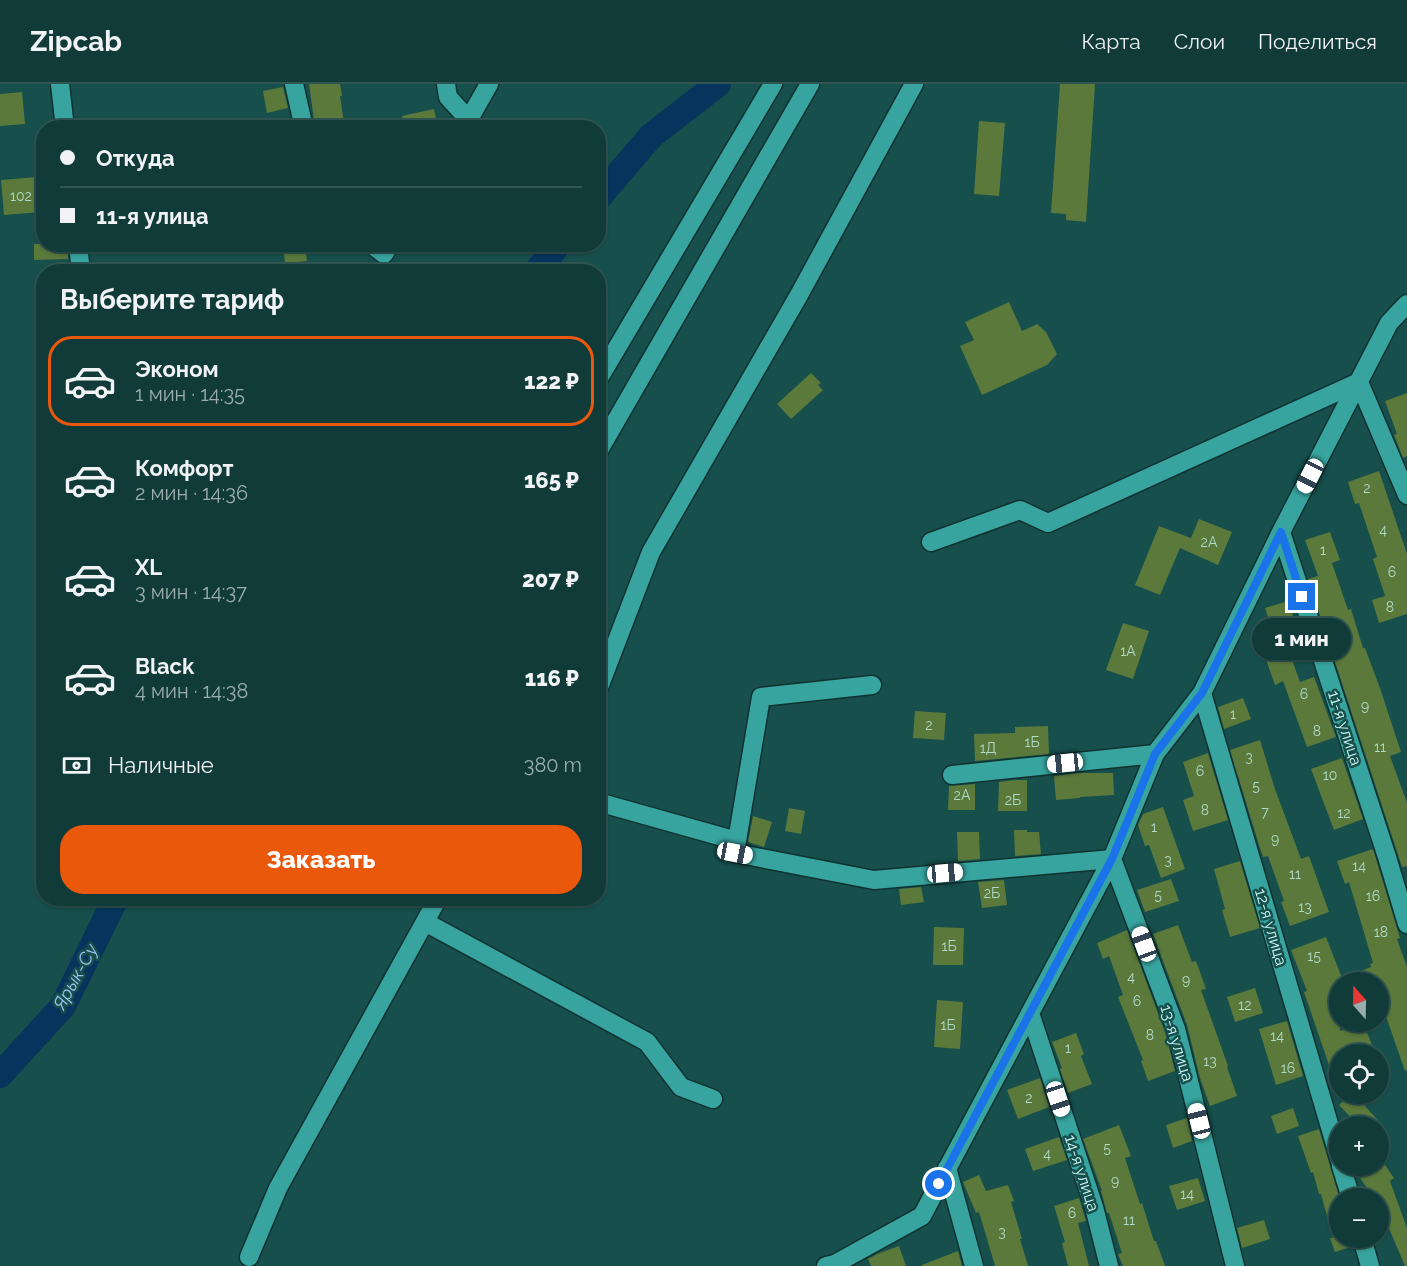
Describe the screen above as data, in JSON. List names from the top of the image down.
{
  "streets": {
    "street": [
      "11-я улица",
      "12-я улица",
      "13-я улица",
      "14-я улица"
    ]
  },
  "water": ["Ярык-Су"],
  "house_numbers": [
    "102",
    "2",
    "4",
    "2А",
    "1",
    "6",
    "8",
    "1А",
    "6",
    "9",
    "1",
    "2",
    "8",
    "1Б",
    "11",
    "1Д",
    "3",
    "6",
    "10",
    "5",
    "2А",
    "2Б",
    "8",
    "7",
    "12",
    "1",
    "9",
    "3",
    "14",
    "11",
    "2Б",
    "5",
    "16",
    "13",
    "18",
    "1Б",
    "15",
    "4",
    "9",
    "6",
    "12",
    "1Б",
    "8",
    "14",
    "1",
    "13",
    "16",
    "2",
    "5",
    "4",
    "9",
    "14",
    "6",
    "11",
    "3"
  ],
  "north": "top",
  "page": {
    "header": "Zipcab",
    "nav": ["Карта", "Слои", "Поделиться"],
    "banner": ["Откуда", "11-я улица"],
    "heading": "Выберите тариф",
    "list": [
      {
        "name": "Эконом",
        "note": "1 мин · 14:35",
        "value": "122 ₽"
      },
      {
        "name": "Комфорт",
        "note": "2 мин · 14:36",
        "value": "165 ₽"
      },
      {
        "name": "XL",
        "note": "3 мин · 14:37",
        "value": "207 ₽"
      },
      {
        "name": "Black",
        "note": "4 мин · 14:38",
        "value": "116 ₽"
      }
    ],
    "bubble": "1 мин",
    "pay": ["Наличные", "380 m"],
    "buttons": "Заказать",
    "map_buttons": ["+", "−"]
  }
}
